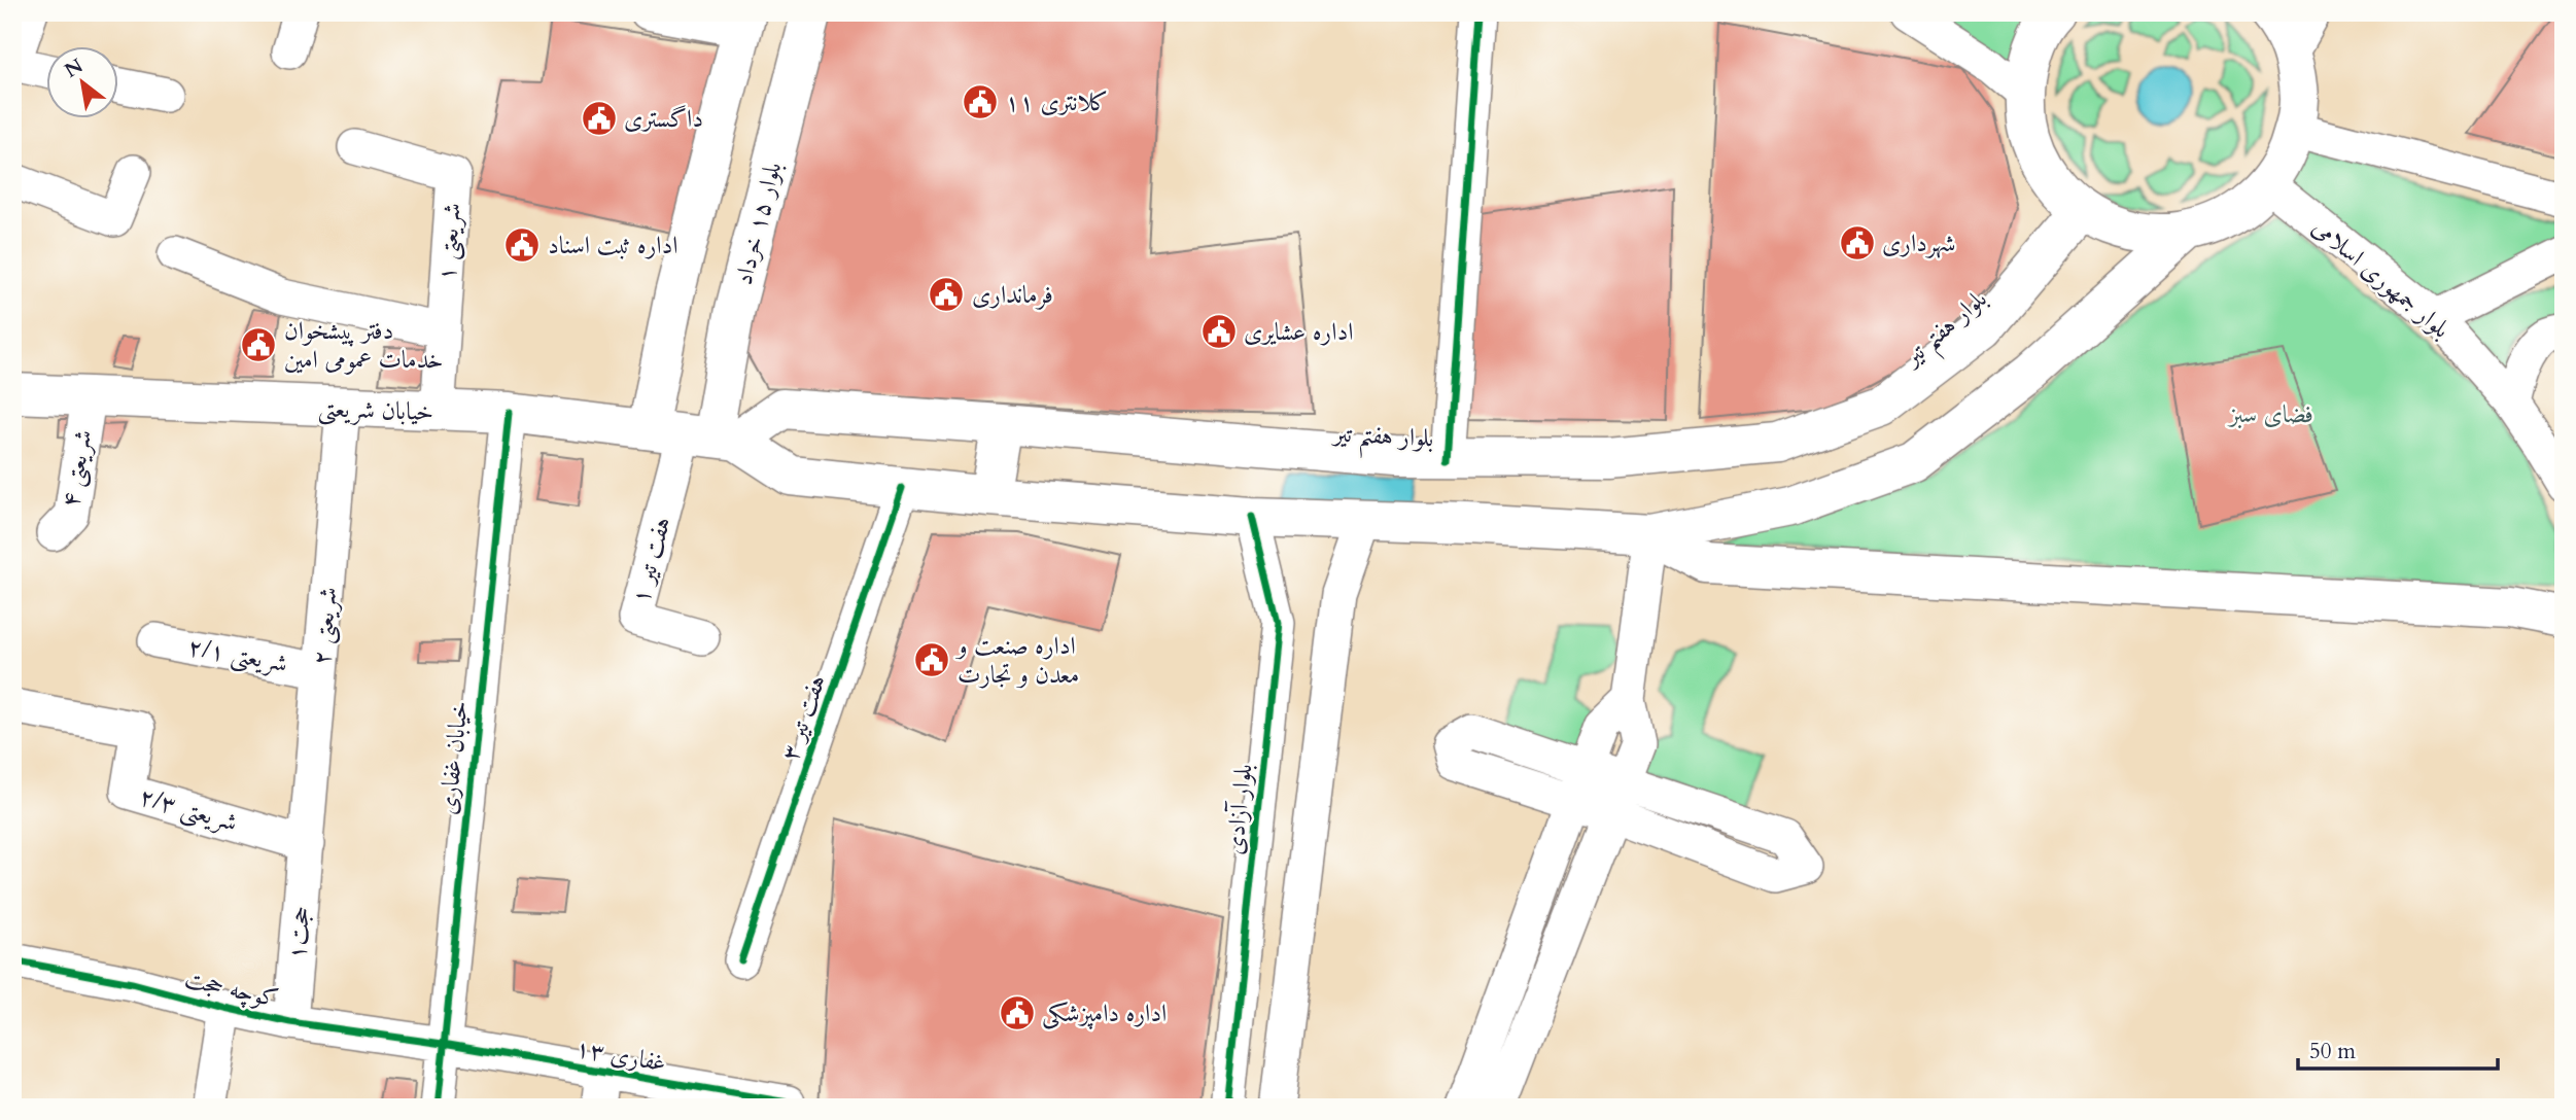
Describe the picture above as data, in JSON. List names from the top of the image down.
{
  "streets": {
    "main road": ["بلوار ۱۵ خرداد", "بلوار هفتم تیر", "خیابان شریعتی"],
    "street": [
      "شریعتی ۱",
      "بلوار جمهوری اسلامی",
      "شریعتی ۴",
      "هفت تیر ۱",
      "شریعتی ۲",
      "شریعتی ۲/۱",
      "هفت تیر ۳",
      "خیابان غفاری",
      "شریعتی ۲/۳",
      "بلوار آزادی",
      "حجت۱",
      "کوچه حجت",
      "غفاری ۱۳"
    ]
  },
  "crossings": [
    ["بلوار ۱۵ خرداد", "بلوار هفتم تیر"],
    ["بلوار ۱۵ خرداد", "خیابان شریعتی"],
    ["بلوار ۱۵ خرداد", "هفت تیر ۱"],
    ["شریعتی ۱", "خیابان شریعتی"],
    ["بلوار هفتم تیر", "خیابان شریعتی"],
    ["بلوار هفتم تیر", "هفت تیر ۱"],
    ["خیابان شریعتی", "شریعتی ۴"],
    ["خیابان شریعتی", "هفت تیر ۱"],
    ["خیابان شریعتی", "شریعتی ۲"],
    ["خیابان شریعتی", "خیابان غفاری"],
    ["شریعتی ۲", "شریعتی ۲/۱"],
    ["شریعتی ۲", "شریعتی ۲/۳"],
    ["شریعتی ۲", "حجت۱"],
    ["خیابان غفاری", "کوچه حجت"],
    ["خیابان غفاری", "غفاری ۱۳"],
    ["شریعتی ۲/۳", "حجت۱"],
    ["حجت۱", "کوچه حجت"],
    ["کوچه حجت", "غفاری ۱۳"]
  ],
  "parks": ["فضای سبز"],
  "places": {
    "public building": [
      "کلانتری ۱۱",
      "داگستری",
      "شهرداری",
      "اداره ثبت اسناد",
      "فرمانداری",
      "اداره عشایری",
      "دفتر پیشخوان خدمات عمومی امین",
      "اداره صنعت و معدن و تجارت",
      "اداره دامپزشکی"
    ]
  },
  "scale_bar": "50 m",
  "north": "top left"
}
